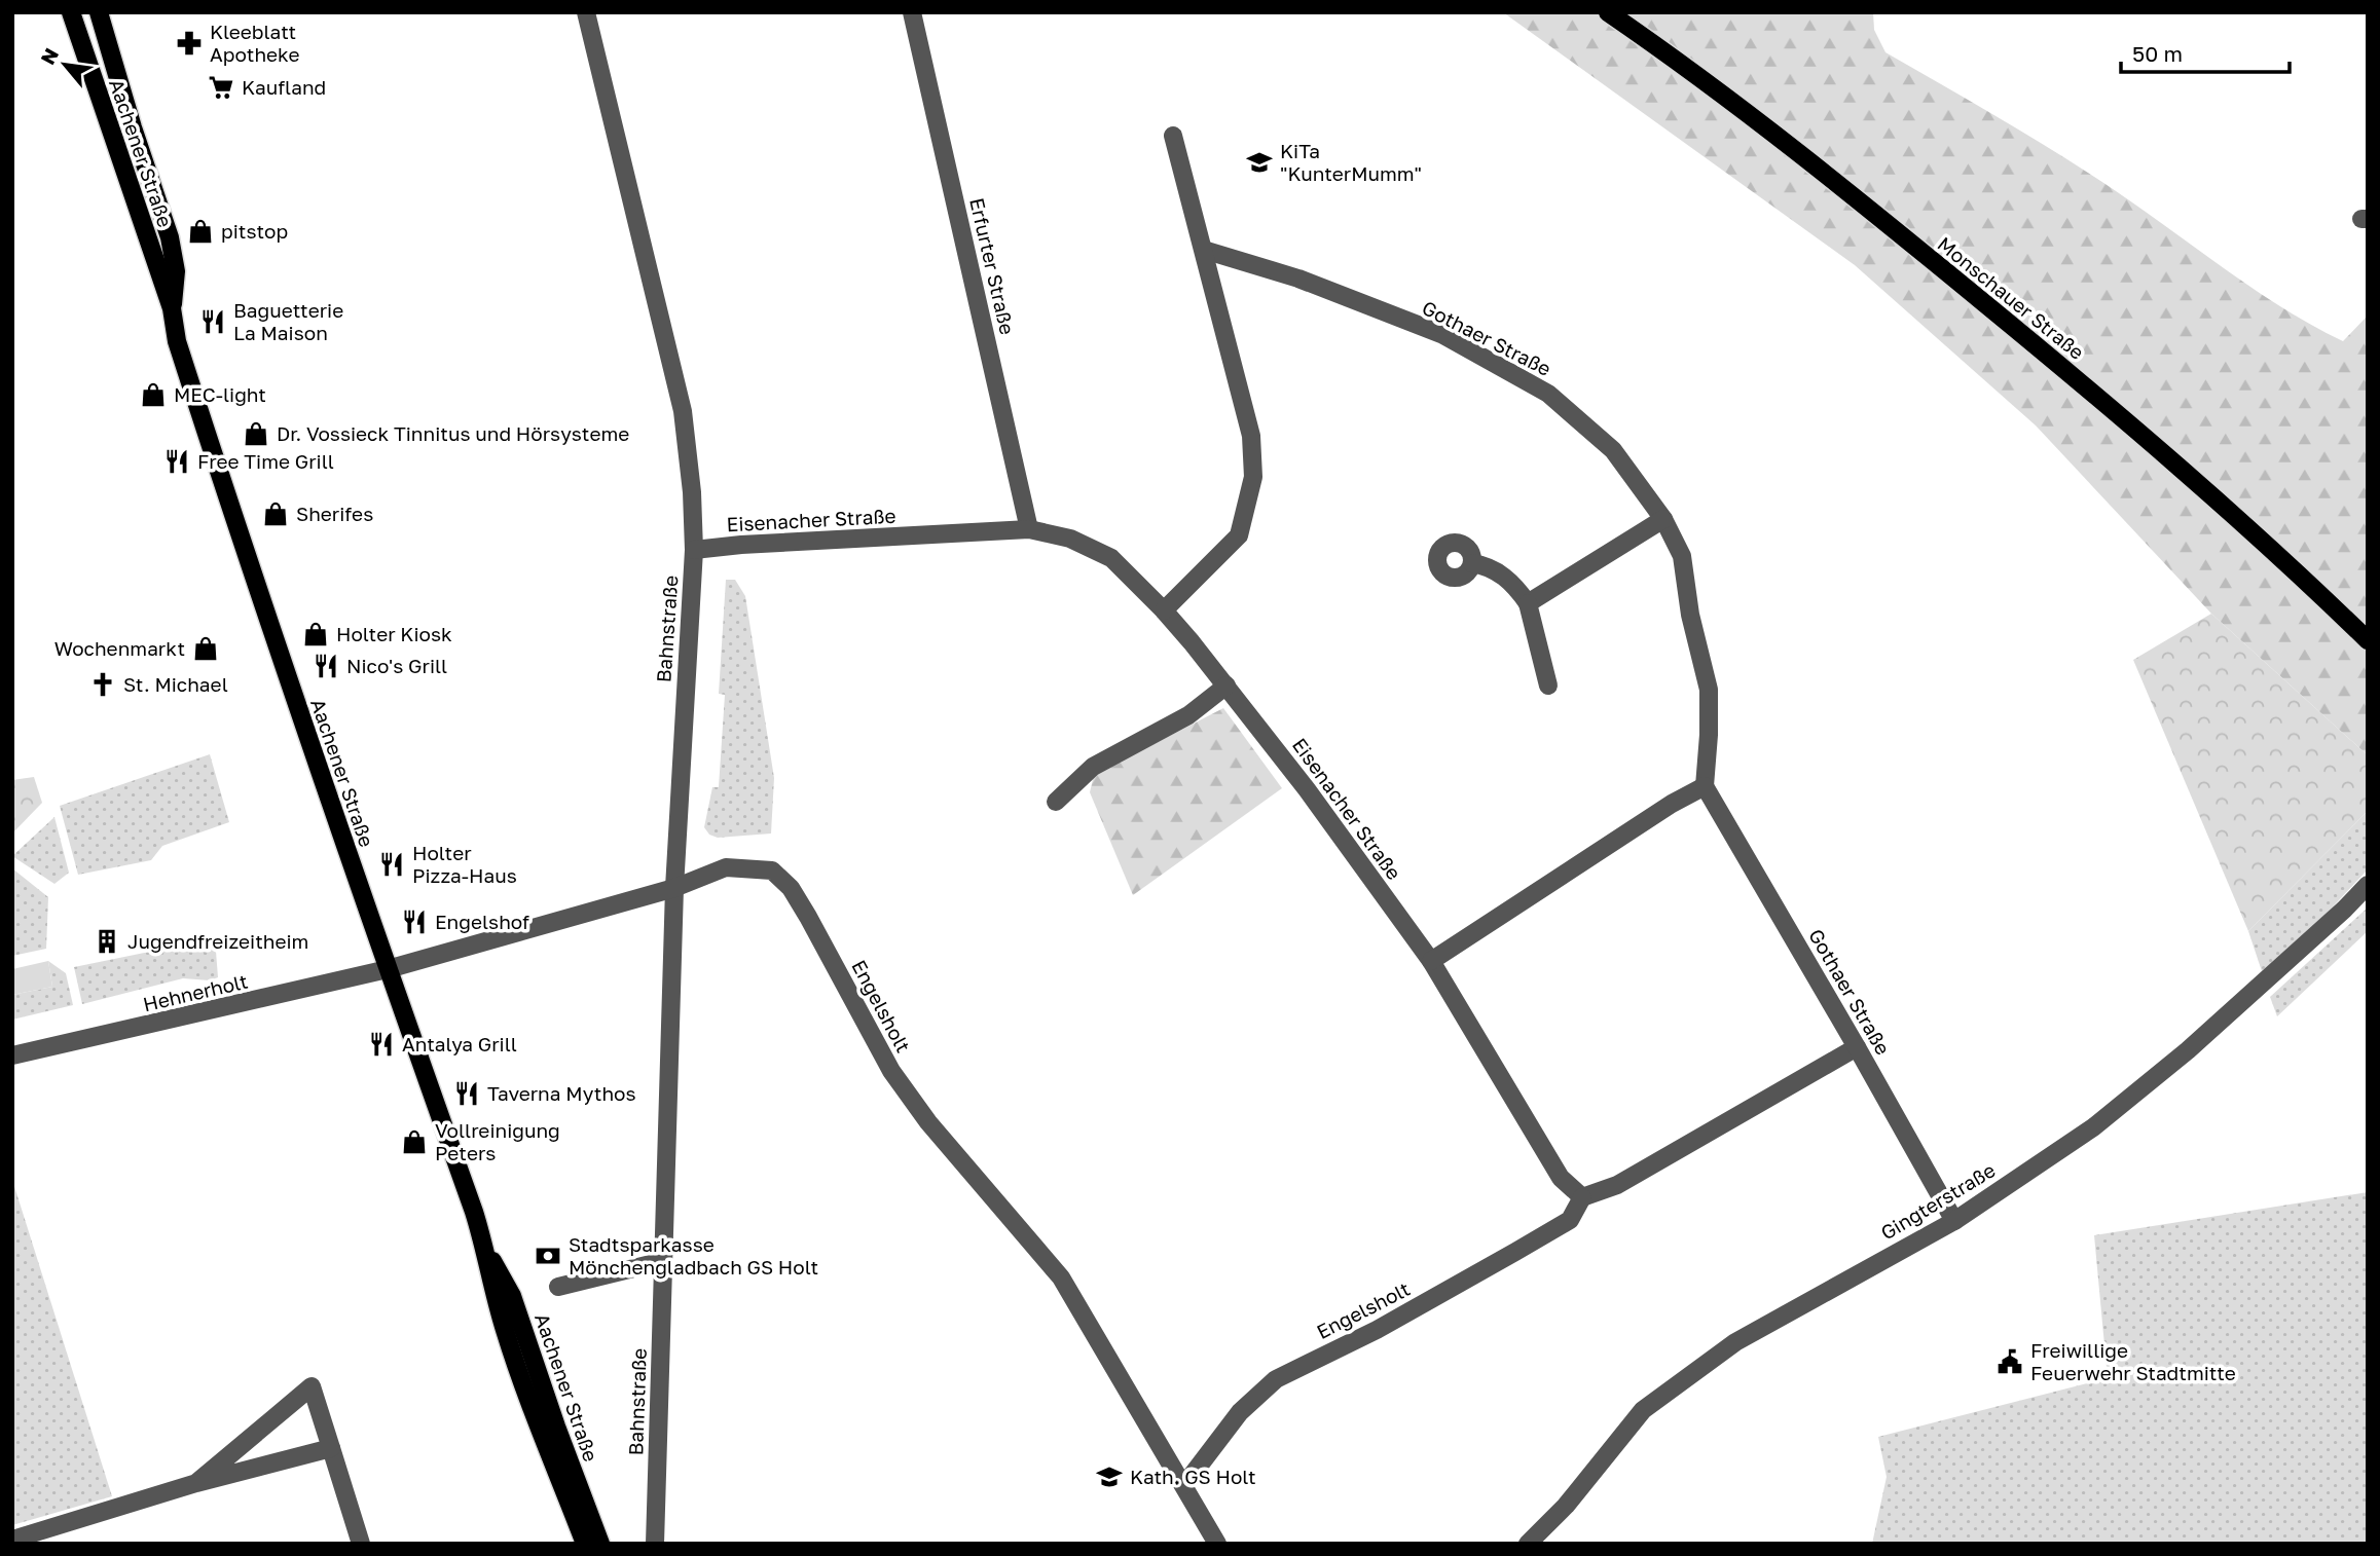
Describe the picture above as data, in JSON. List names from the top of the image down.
{
  "streets": {
    "main road": ["Aachener Straße", "Monschauer Straße"],
    "street": [
      "Erfurter Straße",
      "Gothaer Straße",
      "Eisenacher Straße",
      "Bahnstraße",
      "Hehnerholt",
      "Engelsholt",
      "Gingterstraße"
    ]
  },
  "crossings": [
    ["Aachener Straße", "Hehnerholt"],
    ["Aachener Straße", "Engelsholt"],
    ["Erfurter Straße", "Eisenacher Straße"],
    ["Gothaer Straße", "Gingterstraße"],
    ["Eisenacher Straße", "Bahnstraße"],
    ["Eisenacher Straße", "Engelsholt"],
    ["Bahnstraße", "Engelsholt"],
    ["Hehnerholt", "Engelsholt"]
  ],
  "places": {
    "pharmacy": ["Kleeblatt Apotheke"],
    "supermarket": ["Kaufland"],
    "school or university": ["KiTa \"KunterMumm\"", "Kath. GS Holt"],
    "shop": [
      "pitstop",
      "MEC-light",
      "Dr. Vossieck Tinnitus und Hörsysteme",
      "Sherifes",
      "Holter Kiosk",
      "Wochenmarkt",
      "Vollreinigung Peters"
    ],
    "restaurant": [
      "Baguetterie La Maison",
      "Free Time Grill",
      "Nico's Grill",
      "Holter Pizza-Haus",
      "Engelshof",
      "Antalya Grill",
      "Taverna Mythos"
    ],
    "church": ["St. Michael"],
    "building": ["Jugendfreizeitheim"],
    "bank": ["Stadtsparkasse Mönchengladbach GS Holt"],
    "public building": ["Freiwillige Feuerwehr Stadtmitte"]
  },
  "scale_bar": "50 m",
  "north": "top left"
}
